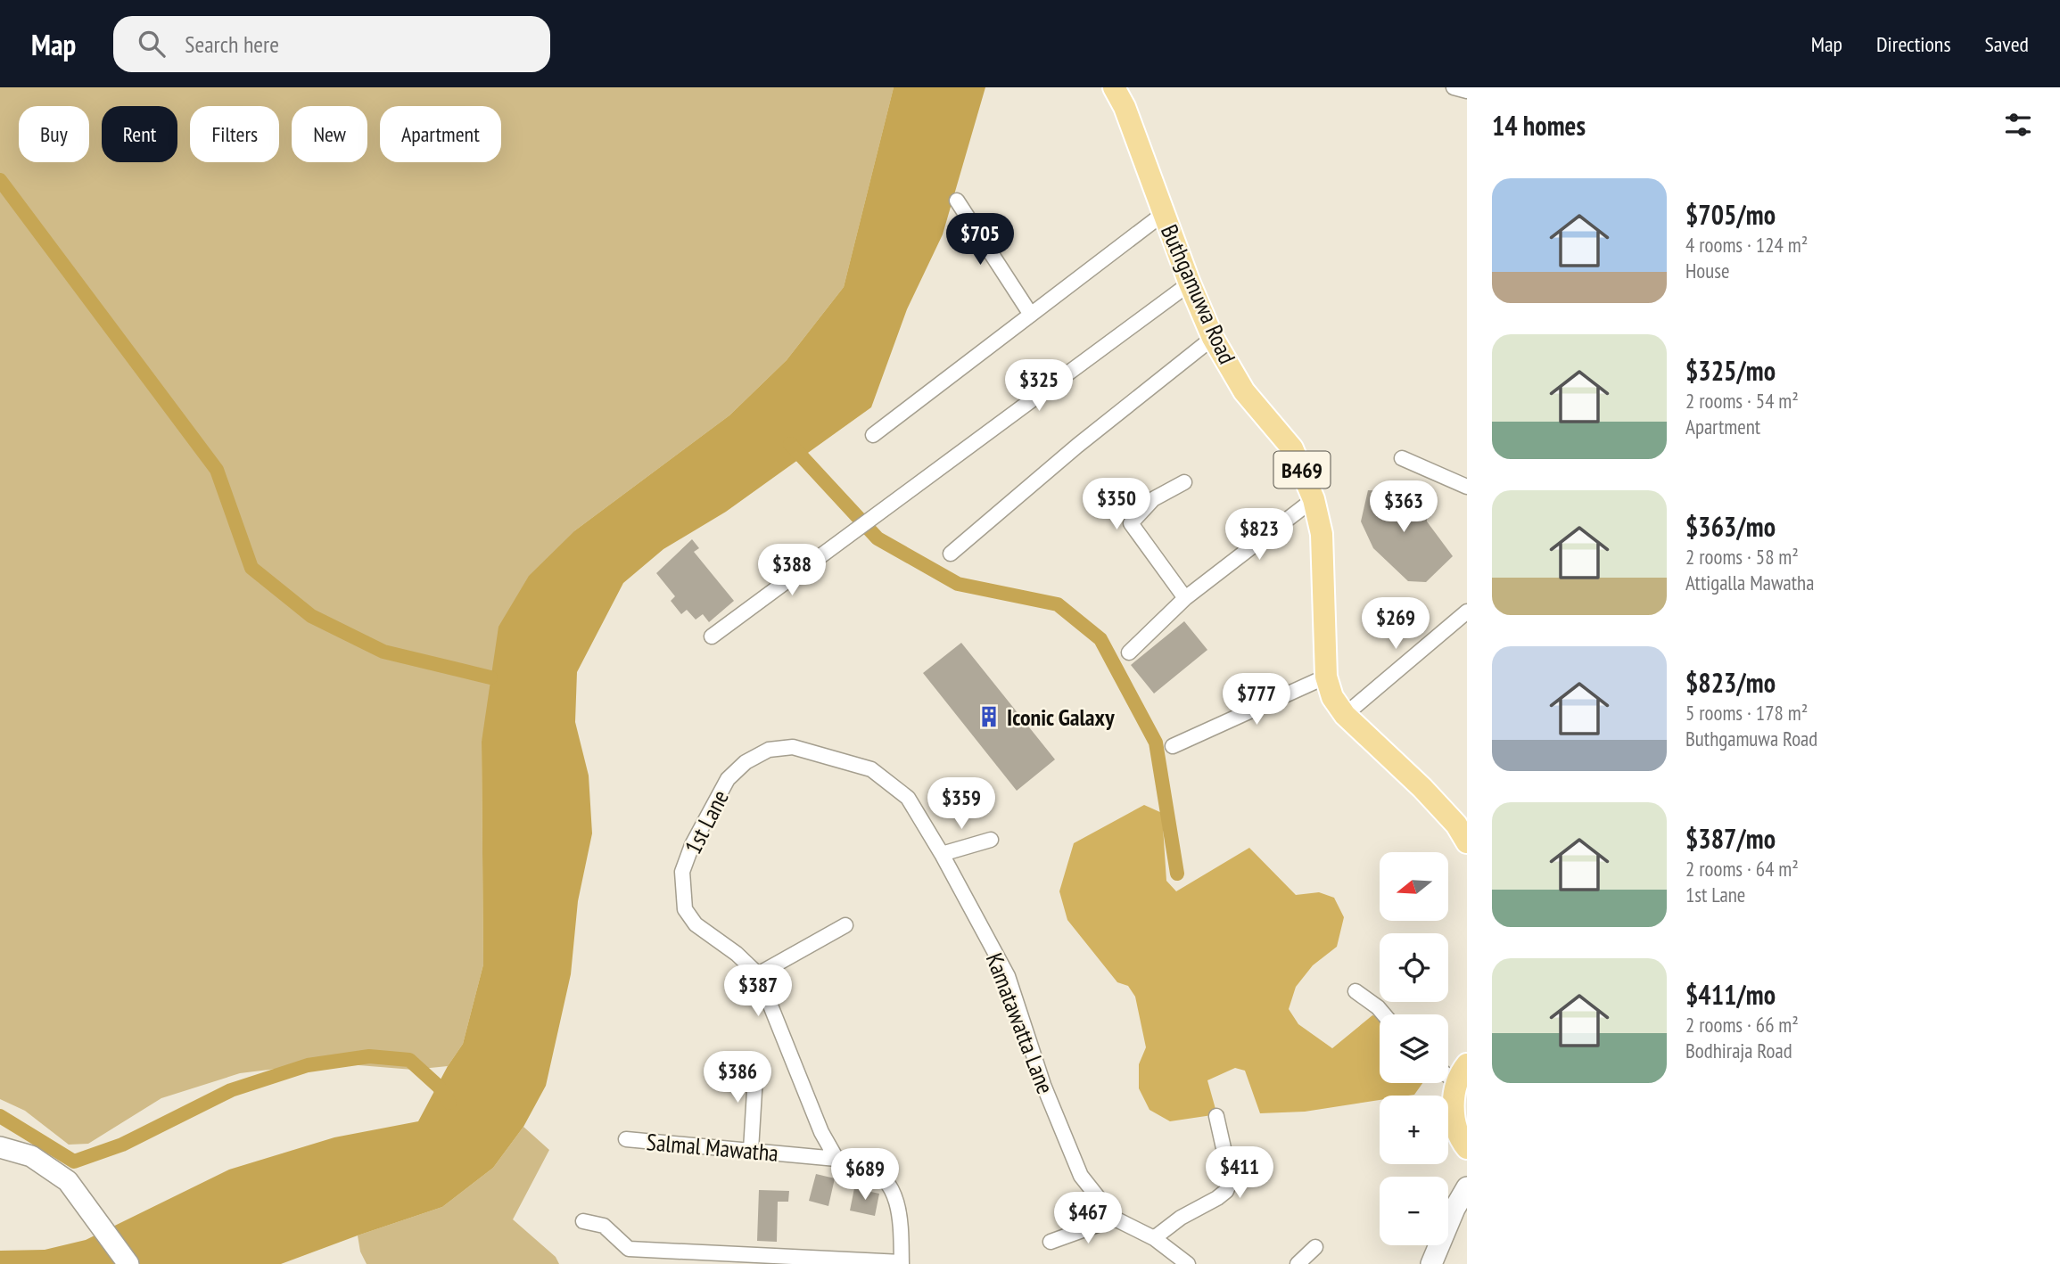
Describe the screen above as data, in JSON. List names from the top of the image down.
{
  "streets": {
    "main road": ["Buthgamuwa Road", "B469"],
    "street": ["1st Lane", "Kamatawatta Lane", "Salmal Mawatha"]
  },
  "crossings": [
    ["1st Lane", "Kamatawatta Lane"],
    ["1st Lane", "Salmal Mawatha"]
  ],
  "places": {
    "building": ["Iconic Galaxy"]
  },
  "north": "left",
  "page": {
    "header": "Map",
    "search": "Search here",
    "nav": ["Map", "Directions", "Saved"],
    "heading": "14 homes",
    "chip": [
      "Buy",
      "Rent",
      "Filters",
      "New",
      "Apartment"
    ],
    "list": [
      {
        "name": "$705/mo",
        "note": "4 rooms · 124 m² · House"
      },
      {
        "name": "$325/mo",
        "note": "2 rooms · 54 m² · Apartment"
      },
      {
        "name": "$363/mo",
        "note": "2 rooms · 58 m² · Attigalla Mawatha"
      },
      {
        "name": "$823/mo",
        "note": "5 rooms · 178 m² · Buthgamuwa Road"
      },
      {
        "name": "$387/mo",
        "note": "2 rooms · 64 m² · 1st Lane"
      },
      {
        "name": "$411/mo",
        "note": "2 rooms · 66 m² · Bodhiraja Road"
      }
    ],
    "price": [
      "$705",
      "$325",
      "$350",
      "$363",
      "$823",
      "$388",
      "$269",
      "$777",
      "$359",
      "$387",
      "$386",
      "$411",
      "$689",
      "$467"
    ],
    "map_buttons": ["+", "−"]
  }
}
